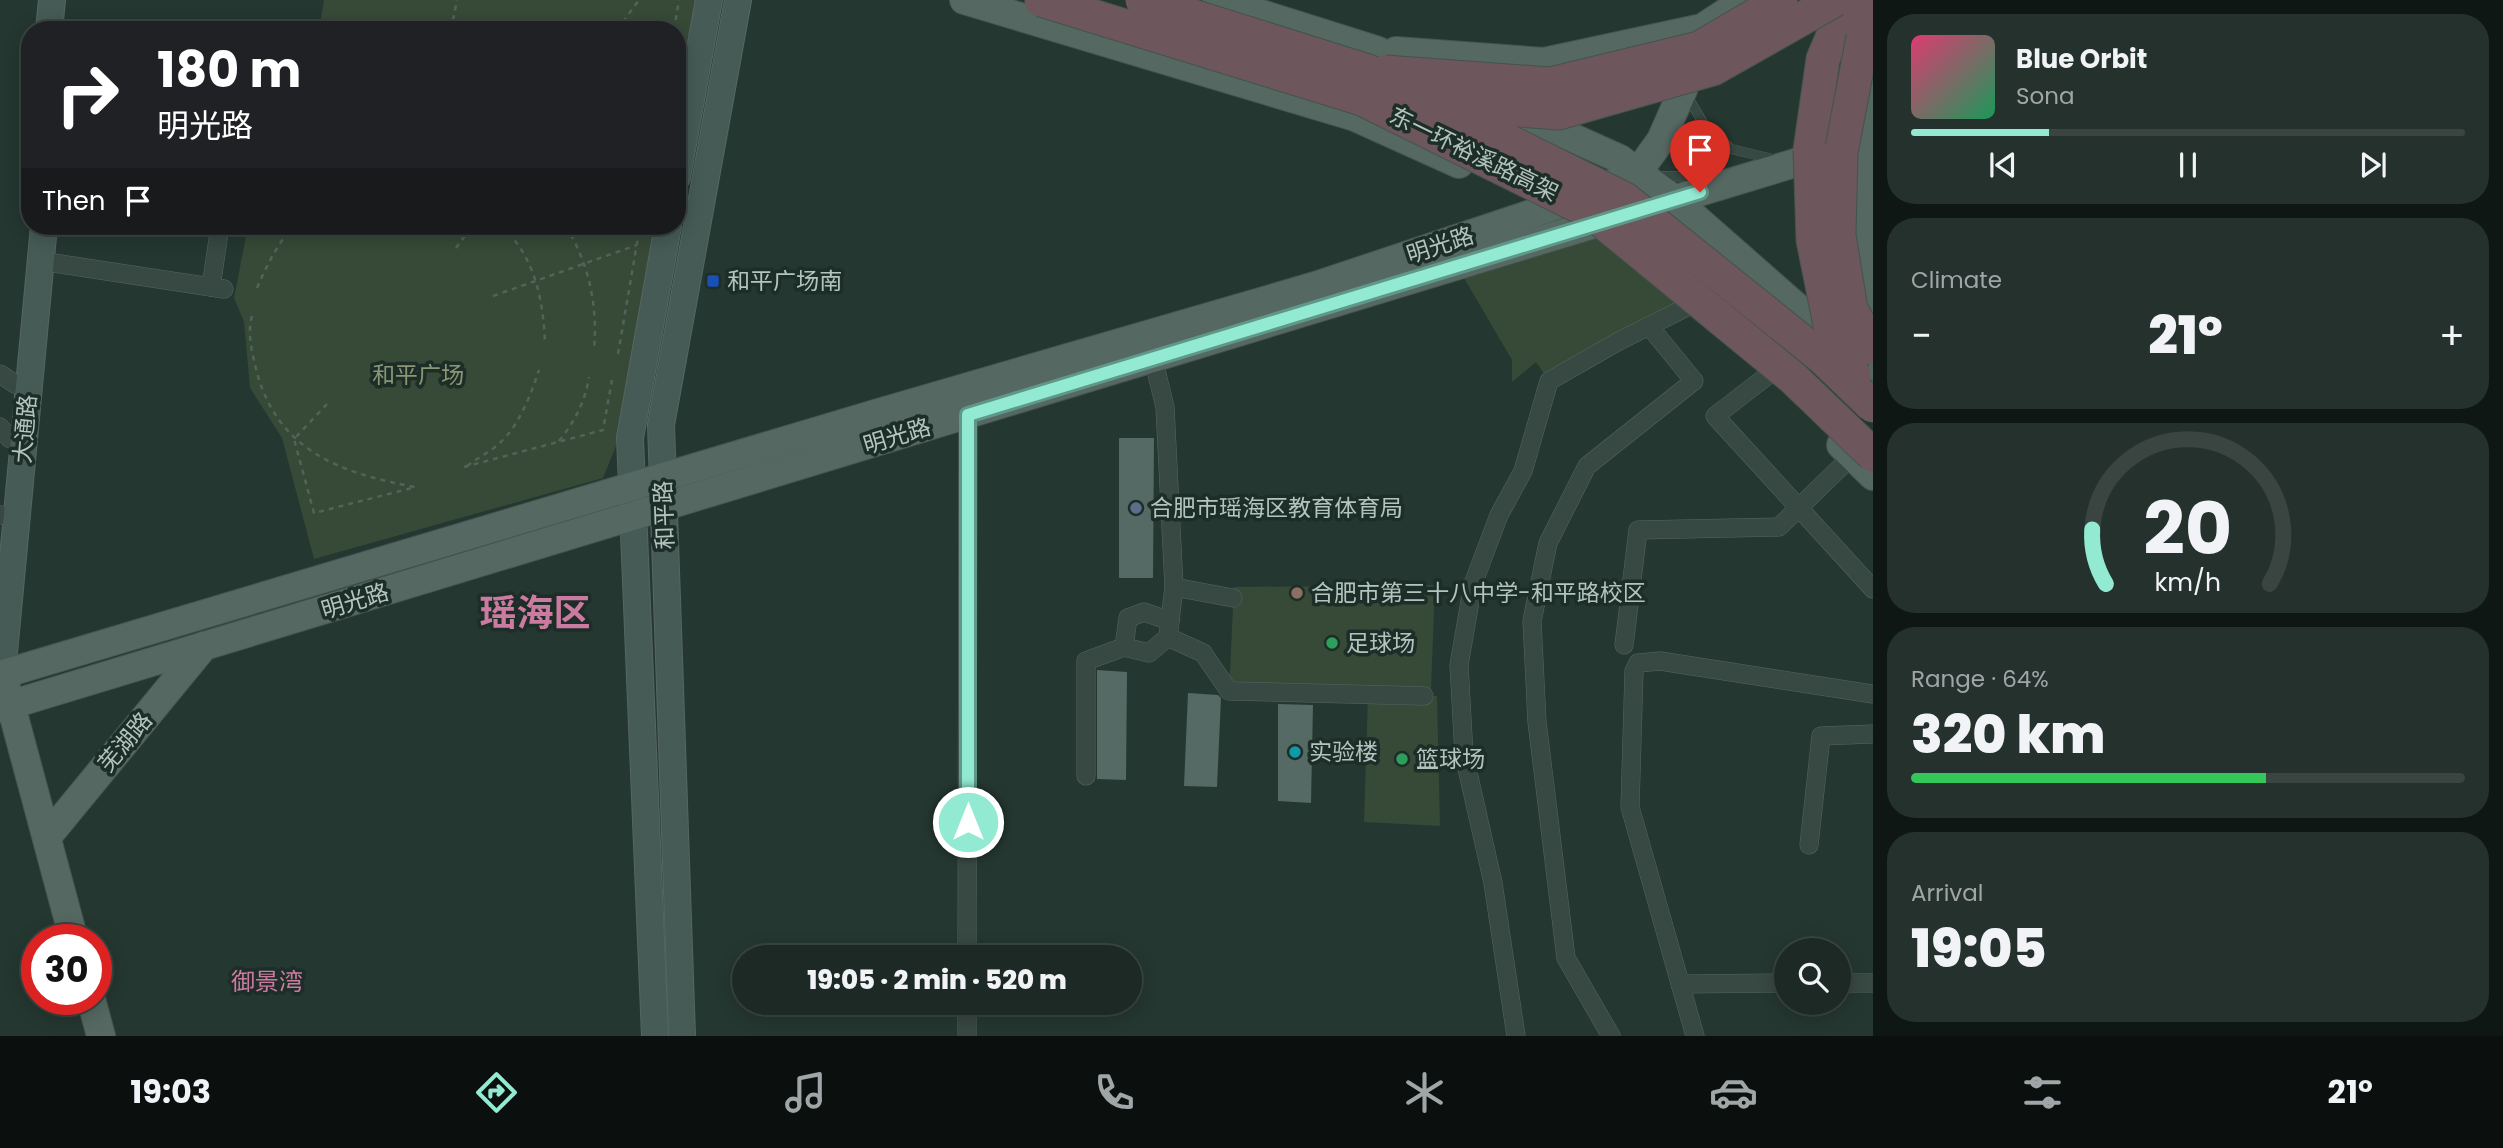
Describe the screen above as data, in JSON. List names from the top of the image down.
{
  "streets": {
    "highway": ["东一环裕溪路高架"],
    "main road": [
      "明光路",
      "大通路",
      "和平路",
      "芜湖路"
    ]
  },
  "crossings": [
    ["明光路", "大通路"],
    ["明光路", "和平路"],
    ["明光路", "芜湖路"]
  ],
  "districts": ["瑶海区", "御景湾"],
  "parks": ["和平广场"],
  "places": {
    "transit": ["和平广场南"],
    "other": [
      "合肥市瑶海区教育体育局",
      "合肥市第三十八中学-和平路校区",
      "足球场",
      "实验楼",
      "篮球场"
    ]
  },
  "page": {
    "turn": ["180 m", "明光路"],
    "song": ["Blue Orbit", "Sona"],
    "then": "Then",
    "tile": [
      "Climate",
      ["Range · 64%", "320 km"],
      ["Arrival", "19:05"]
    ],
    "heat": ["−", "21°", "+"],
    "limit": "30",
    "trip": "19:05 · 2 min · 520 m",
    "tabs": ["19:03", "21°"],
    "gauge": ["20", "km/h"]
  }
}
